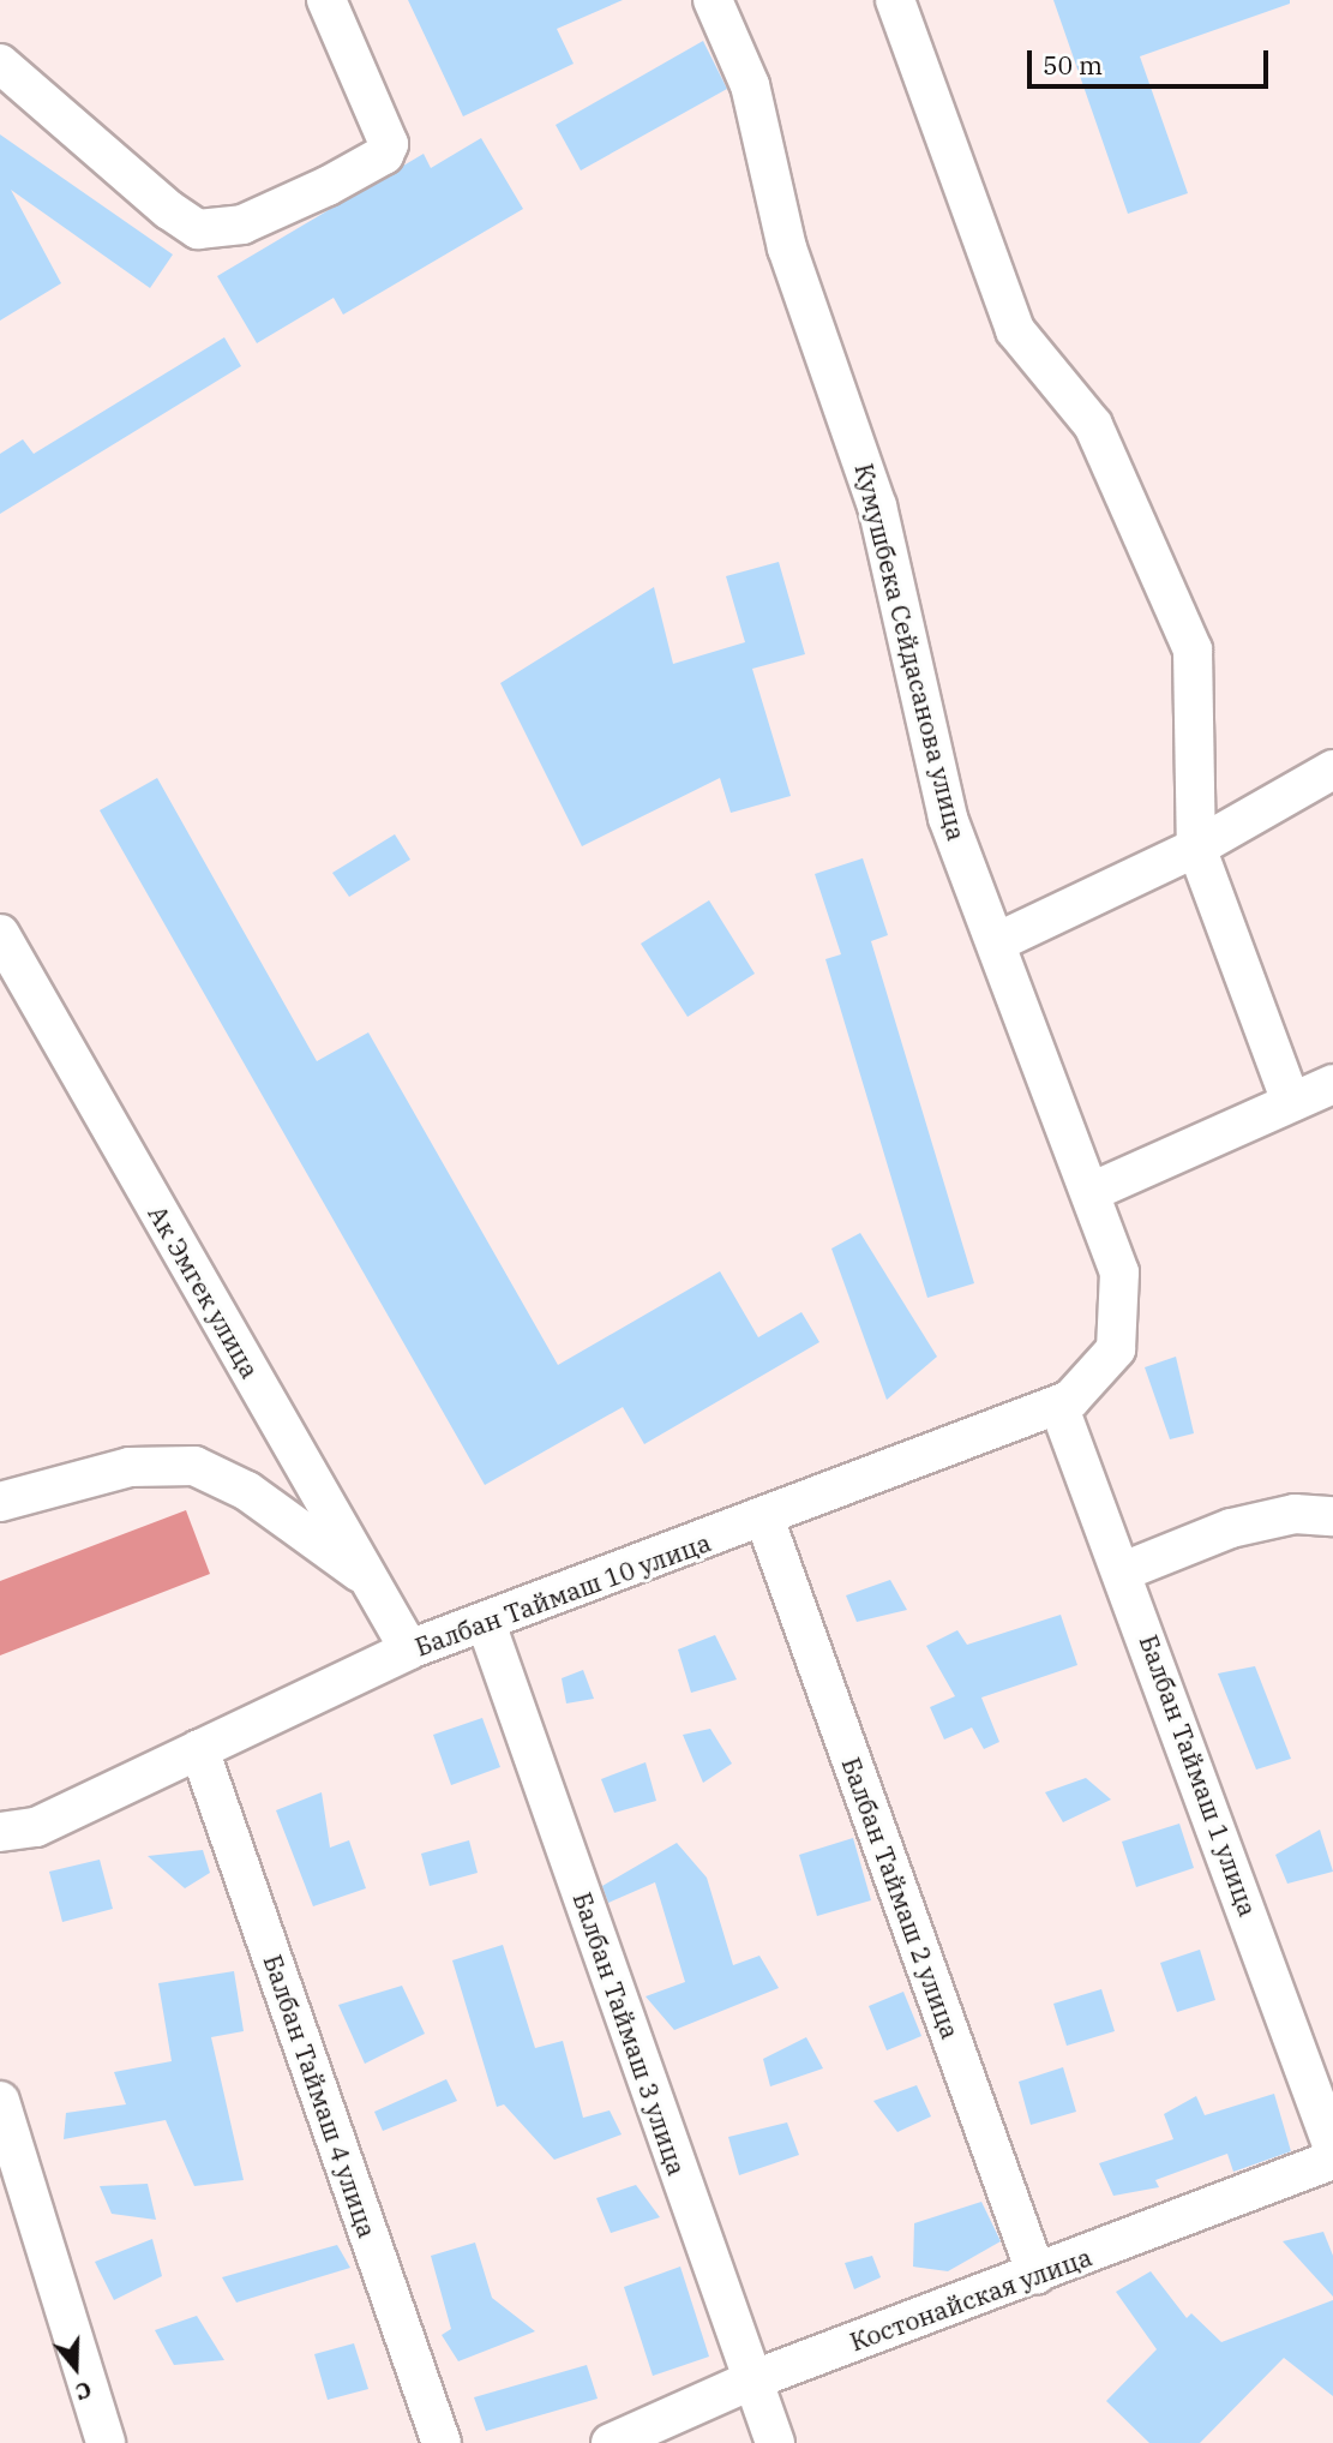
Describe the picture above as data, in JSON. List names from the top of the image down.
{
  "streets": {
    "street": [
      "Кумушбека Сейдасанова улица",
      "Ак Эмгек улица",
      "Балбан Таймаш 10 улица",
      "Балбан Таймаш 1 улица",
      "Балбан Таймаш 2 улица",
      "Балбан Таймаш 3 улица",
      "Балбан Таймаш 4 улица",
      "Костонайская улица"
    ]
  },
  "crossings": [
    ["Кумушбека Сейдасанова улица", "Балбан Таймаш 10 улица"],
    ["Ак Эмгек улица", "Балбан Таймаш 10 улица"],
    ["Балбан Таймаш 10 улица", "Балбан Таймаш 1 улица"],
    ["Балбан Таймаш 10 улица", "Балбан Таймаш 2 улица"],
    ["Балбан Таймаш 10 улица", "Балбан Таймаш 3 улица"],
    ["Балбан Таймаш 10 улица", "Балбан Таймаш 4 улица"],
    ["Балбан Таймаш 2 улица", "Костонайская улица"],
    ["Балбан Таймаш 3 улица", "Костонайская улица"]
  ],
  "scale_bar": "50 m",
  "north": "bottom"
}
